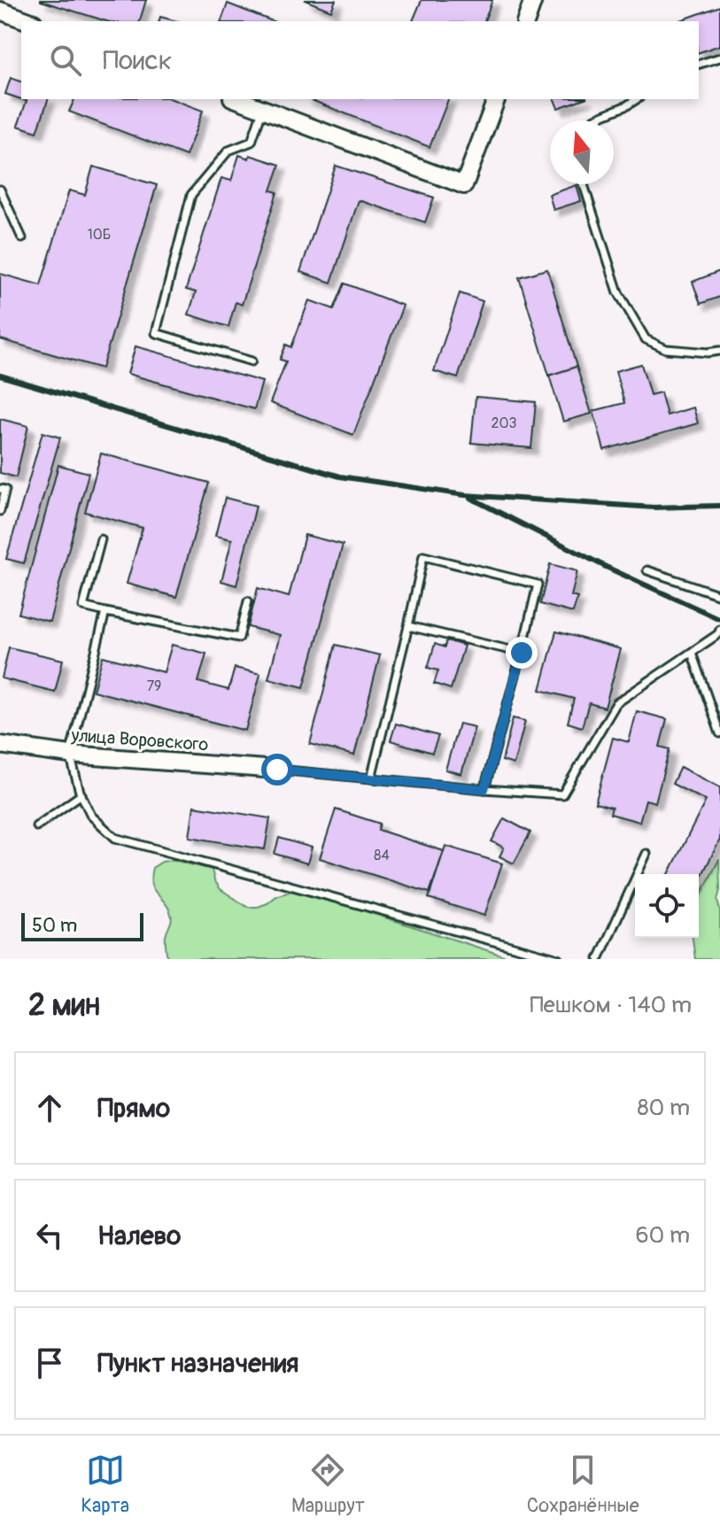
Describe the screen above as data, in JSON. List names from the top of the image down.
{
  "streets": {
    "street": ["улица Воровского"]
  },
  "house_numbers": [
    "10Б",
    "203",
    "79",
    "84"
  ],
  "scale_bar": "50 m",
  "north": "top",
  "page": {
    "search": "Поиск",
    "scale": "50 m",
    "heading": ["2 мин", "Пешком · 140 m"],
    "list": [
      ["Прямо", "80 m"],
      ["Налево", "60 m"],
      "Пункт назначения"
    ],
    "nav": ["Карта", "Маршрут", "Сохранённые"]
  }
}
